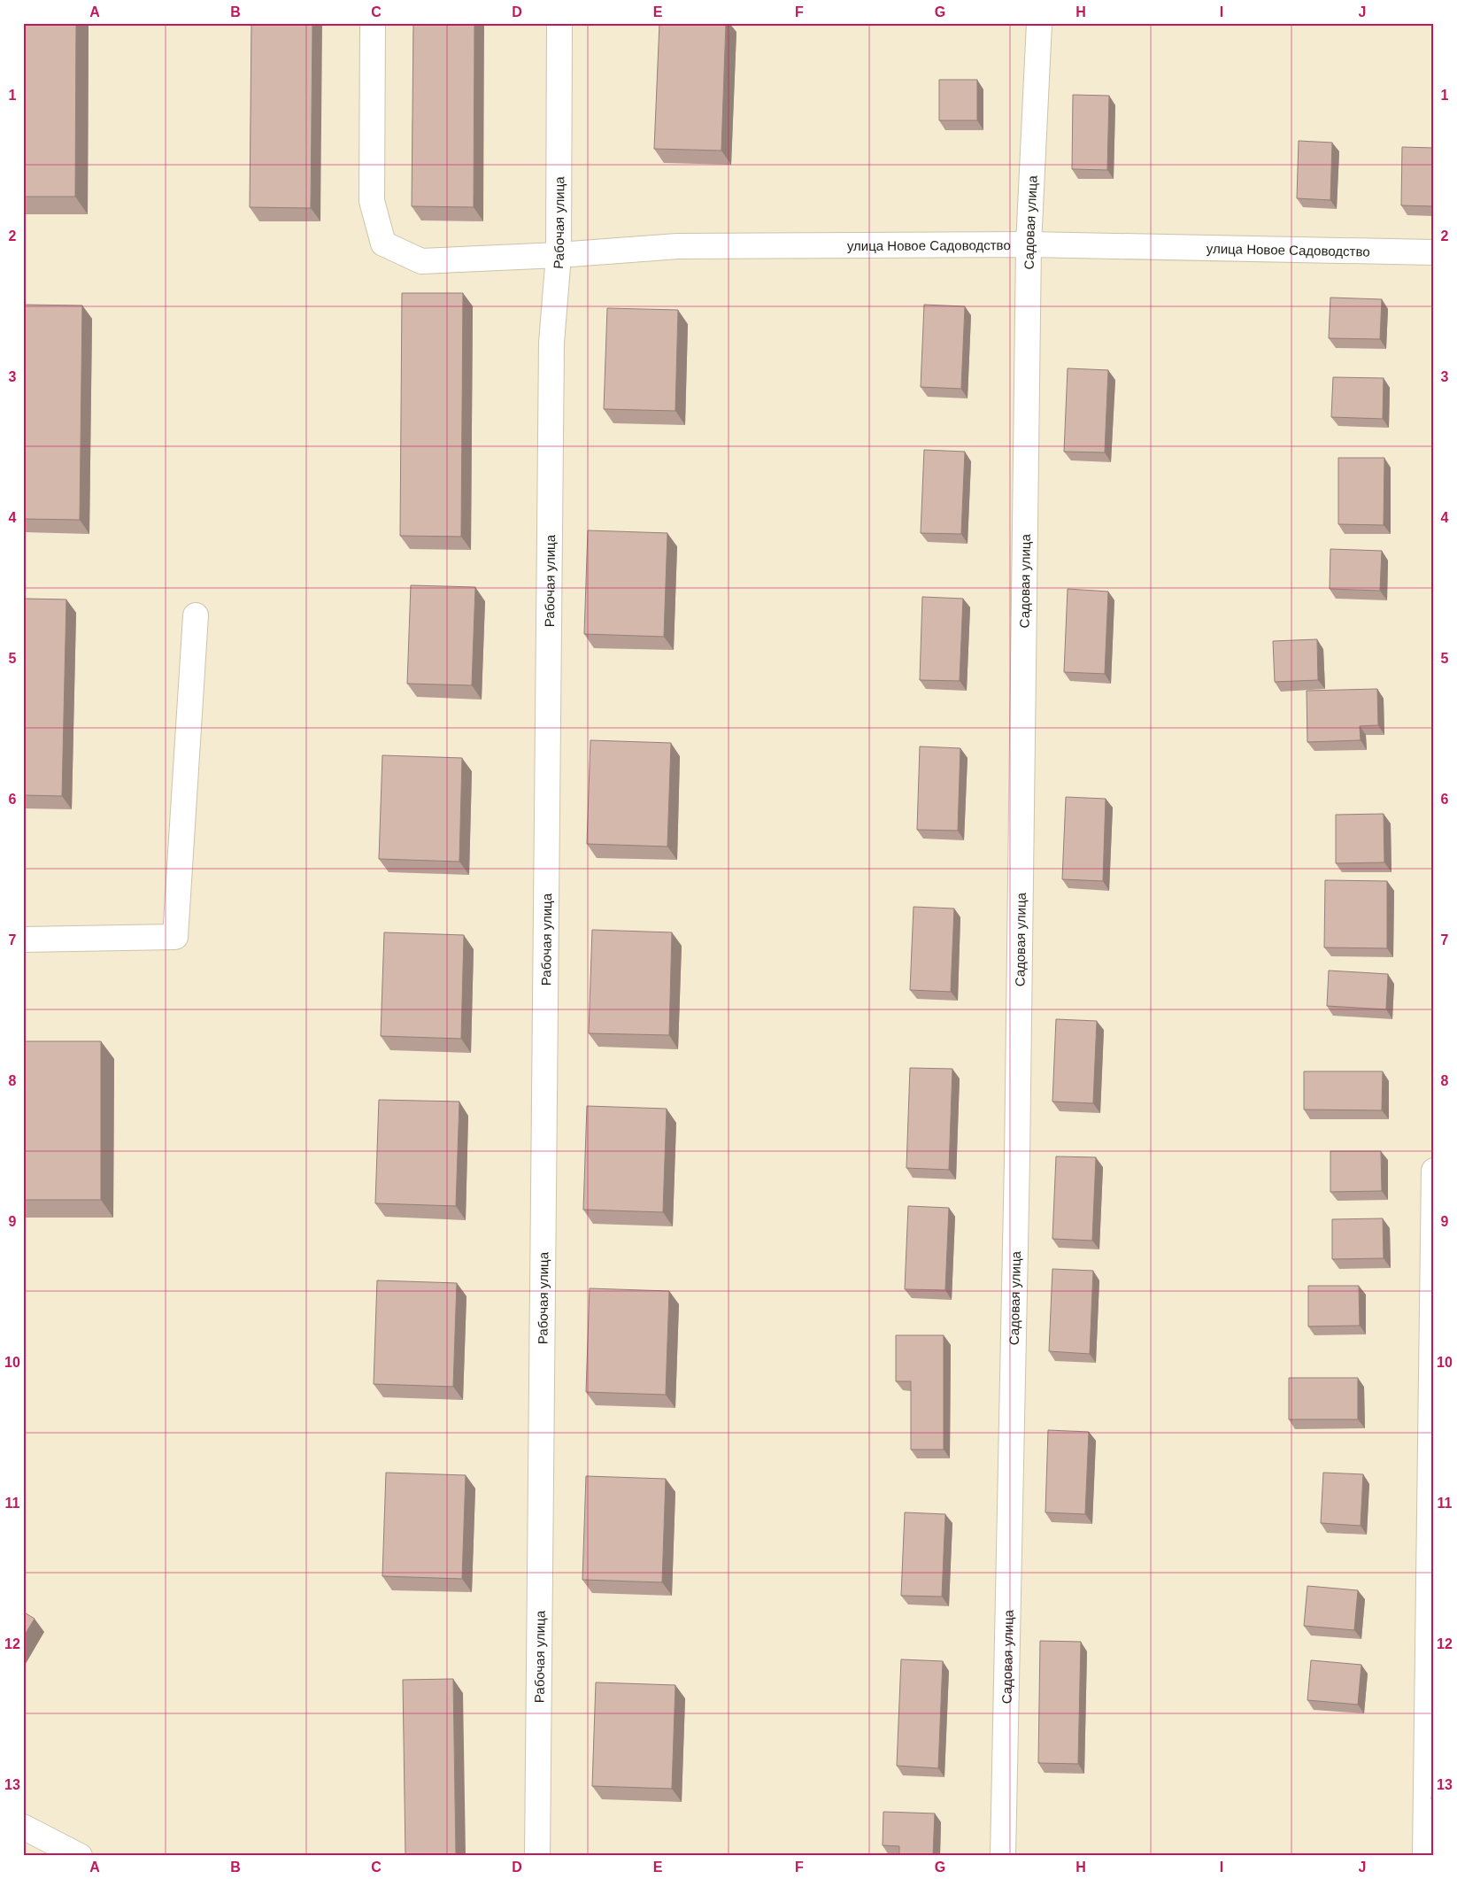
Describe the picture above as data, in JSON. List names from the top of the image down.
{
  "streets": {
    "street": ["Рабочая улица", "Садовая улица", "улица Новое Садоводство"]
  },
  "crossings": [
    ["Рабочая улица", "улица Новое Садоводство"],
    ["Садовая улица", "улица Новое Садоводство"]
  ],
  "grid": {
    "columns": [
      "A",
      "B",
      "C",
      "D",
      "E",
      "F",
      "G",
      "H",
      "I",
      "J"
    ],
    "rows": [
      "1",
      "2",
      "3",
      "4",
      "5",
      "6",
      "7",
      "8",
      "9",
      "10",
      "11",
      "12",
      "13"
    ]
  }
}
